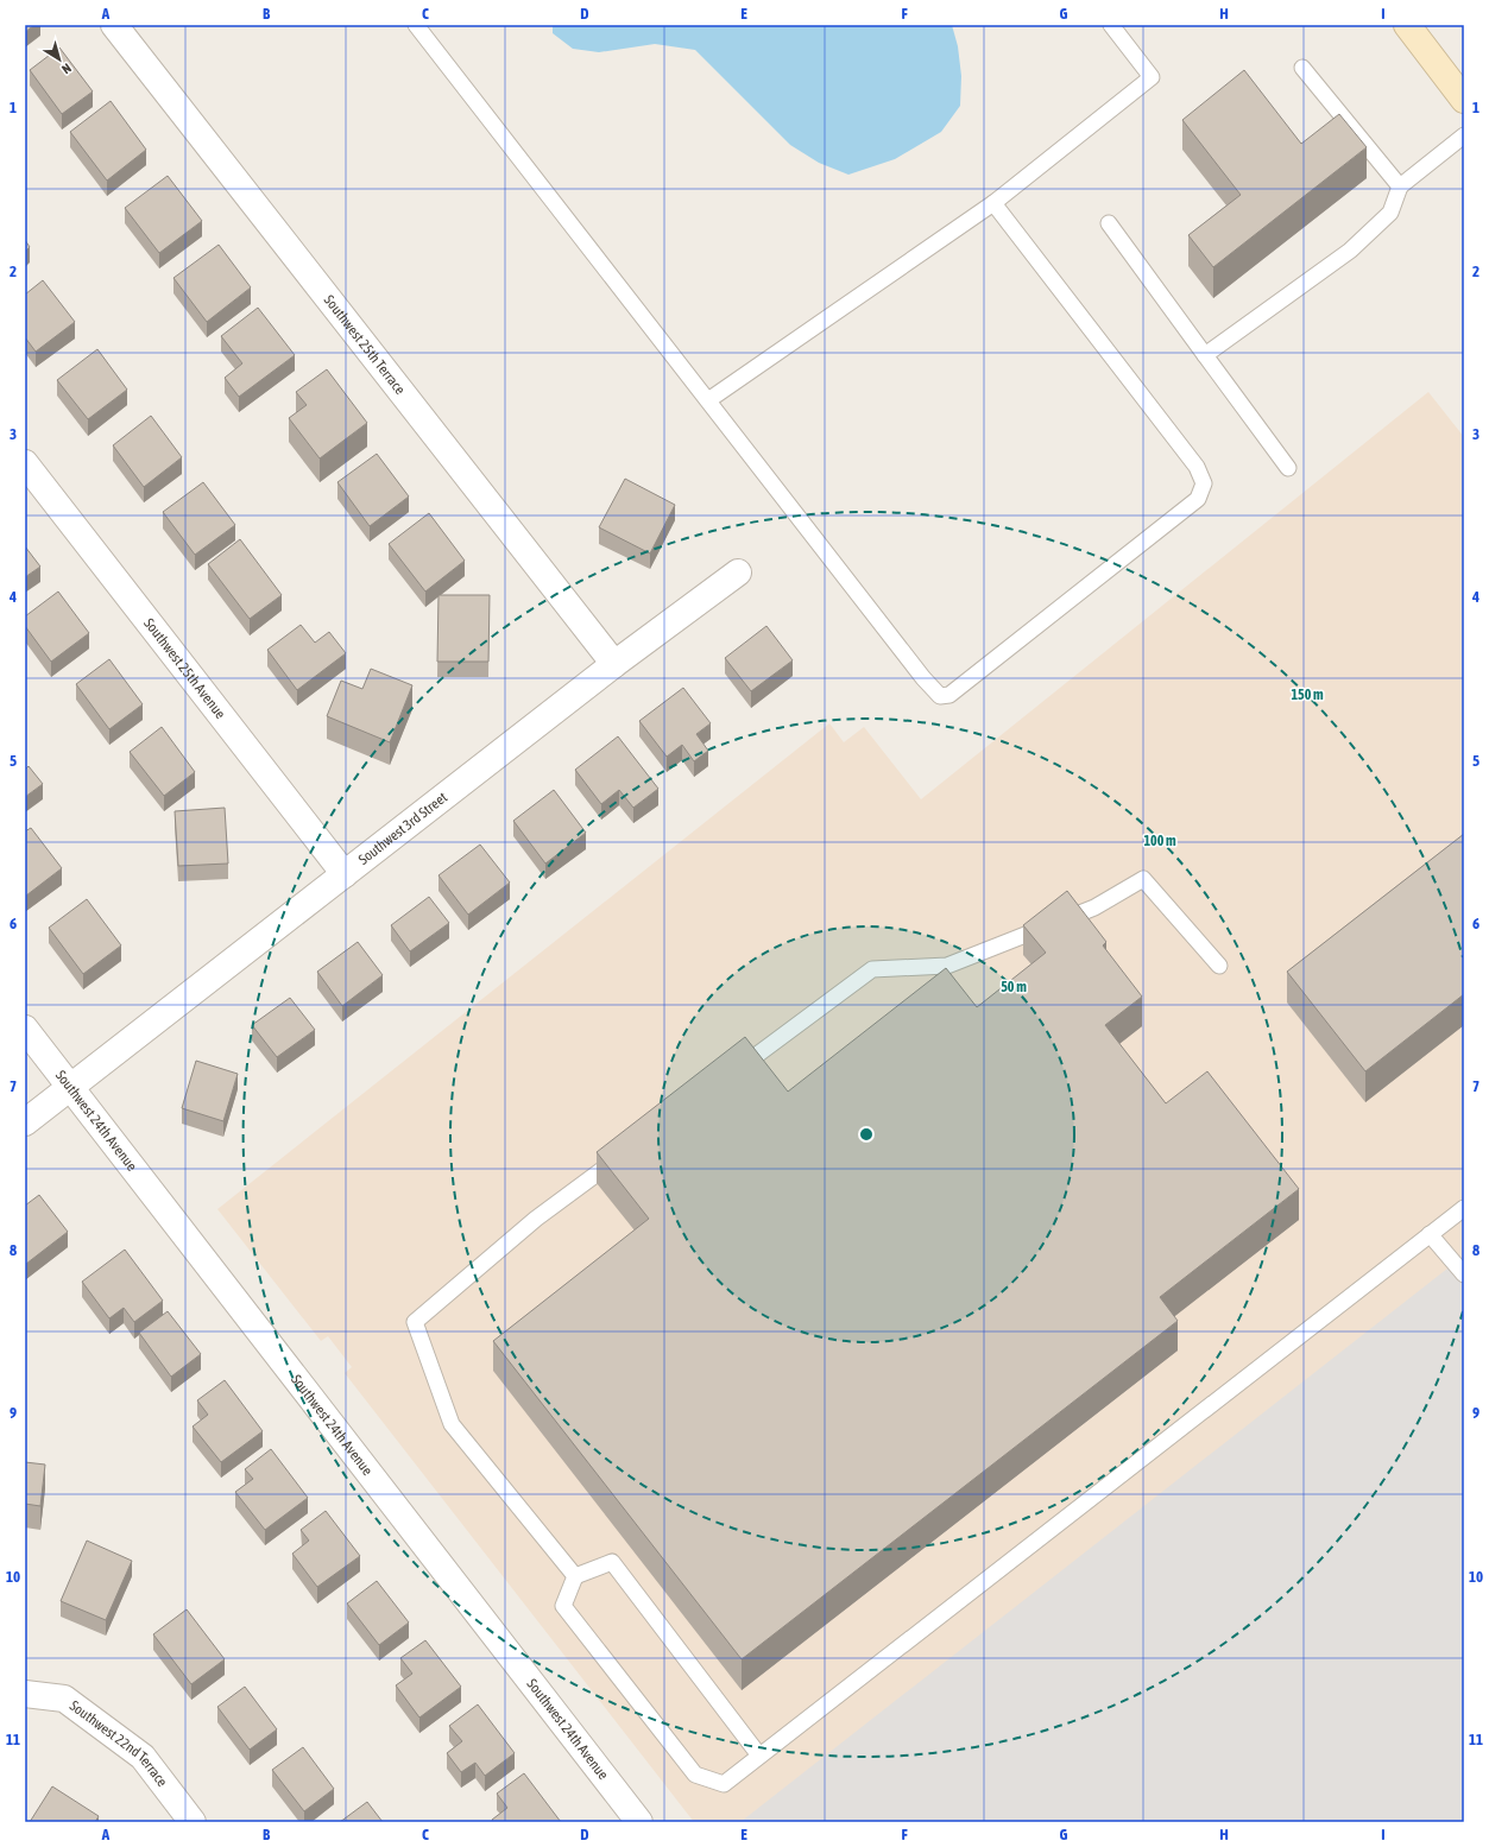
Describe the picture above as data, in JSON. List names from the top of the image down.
{
  "streets": {
    "street": [
      "Southwest 25th Terrace",
      "Southwest 25th Avenue",
      "Southwest 3rd Street",
      "Southwest 24th Avenue",
      "Southwest 22nd Terrace"
    ]
  },
  "crossings": [
    ["Southwest 25th Terrace", "Southwest 3rd Street"],
    ["Southwest 25th Avenue", "Southwest 3rd Street"],
    ["Southwest 3rd Street", "Southwest 24th Avenue"]
  ],
  "north": "bottom right",
  "grid": {
    "columns": [
      "A",
      "B",
      "C",
      "D",
      "E",
      "F",
      "G",
      "H",
      "I"
    ],
    "rows": [
      "1",
      "2",
      "3",
      "4",
      "5",
      "6",
      "7",
      "8",
      "9",
      "10",
      "11"
    ]
  },
  "rings": ["150 m", "100 m", "50 m"]
}
